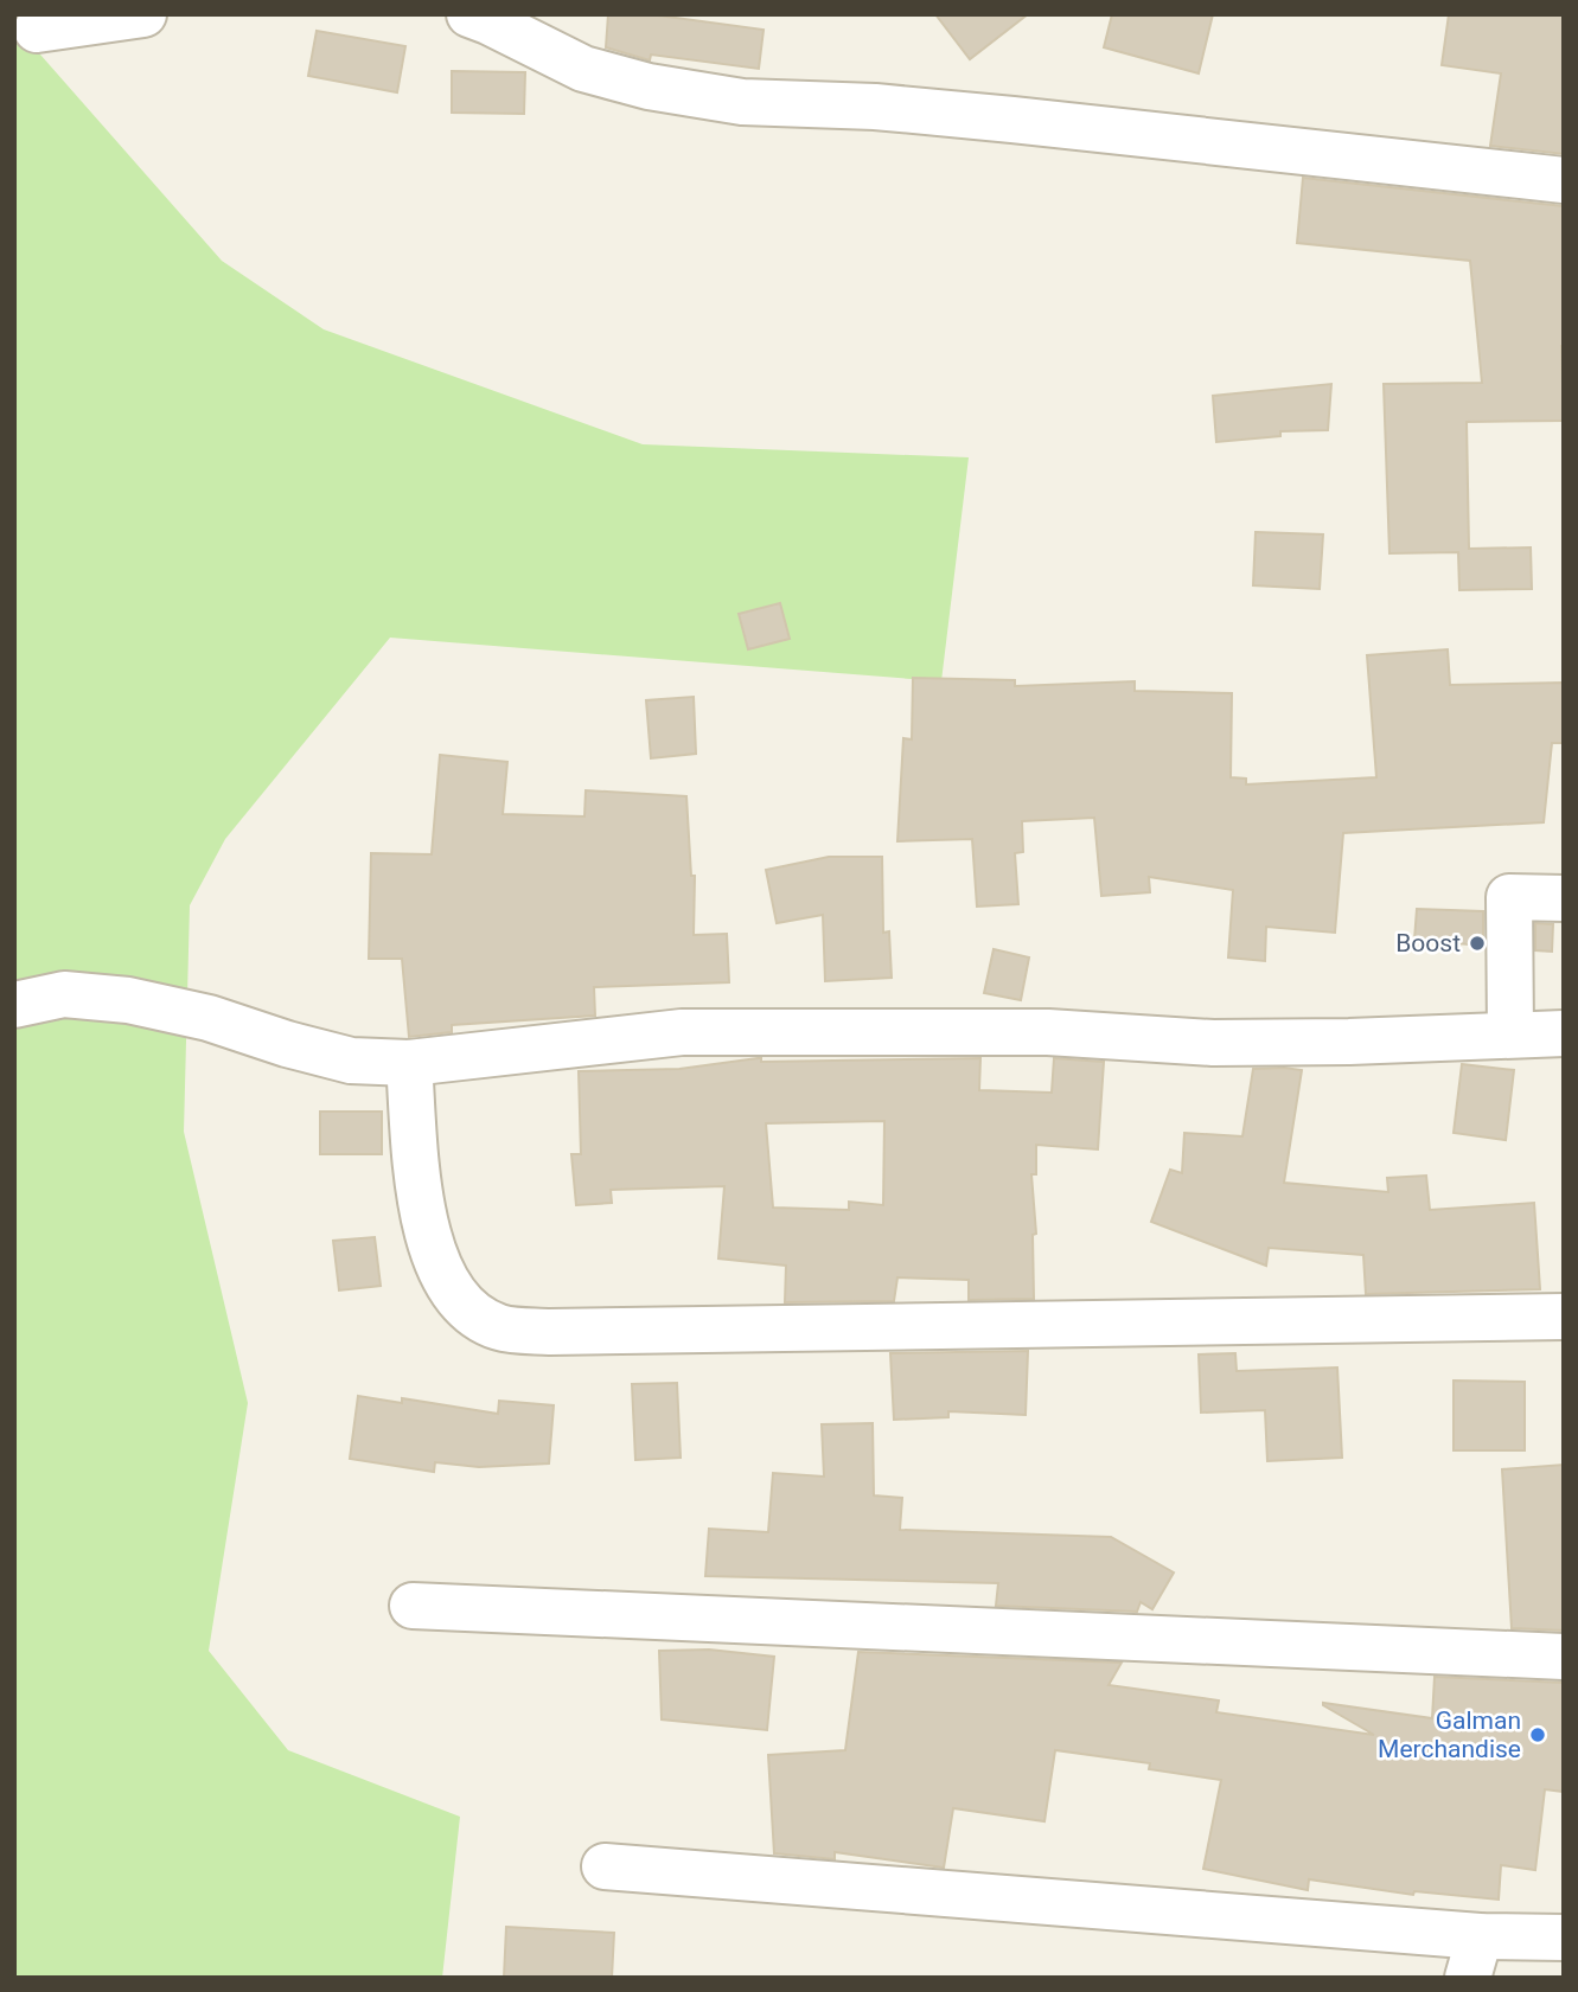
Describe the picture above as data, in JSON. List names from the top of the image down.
{
  "places": ["Boost", "Galman Merchandise"]
}
